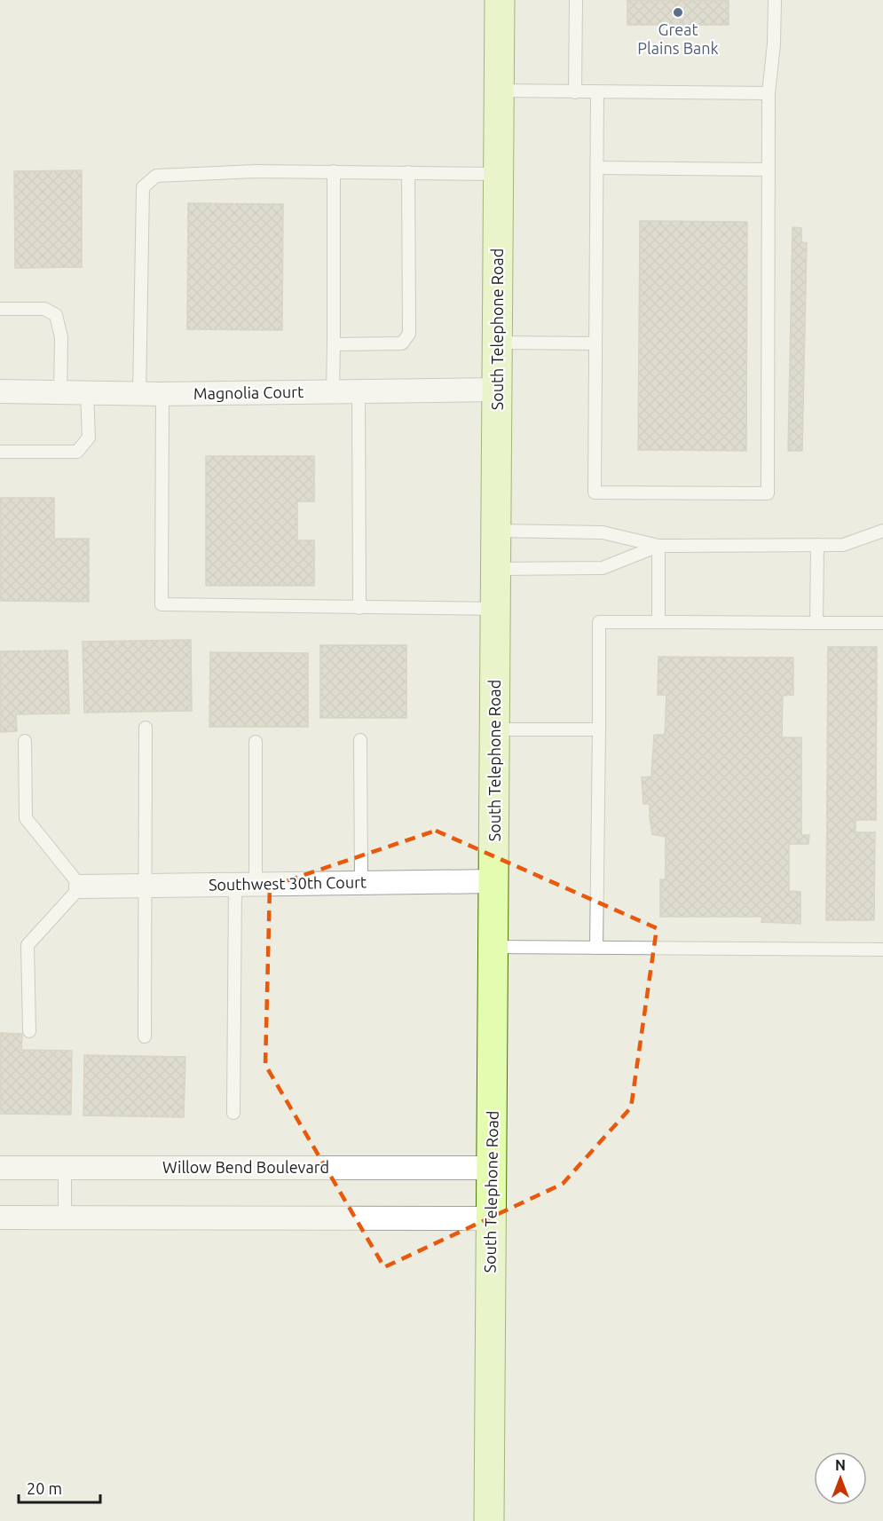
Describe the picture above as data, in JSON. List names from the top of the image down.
{
  "streets": {
    "main road": ["South Telephone Road"],
    "street": ["Magnolia Court", "Southwest 30th Court", "Willow Bend Boulevard"]
  },
  "crossings": [
    ["South Telephone Road", "Magnolia Court"],
    ["South Telephone Road", "Southwest 30th Court"],
    ["South Telephone Road", "Willow Bend Boulevard"]
  ],
  "places": ["Great Plains Bank"],
  "scale_bar": "20 m",
  "north": "top"
}
